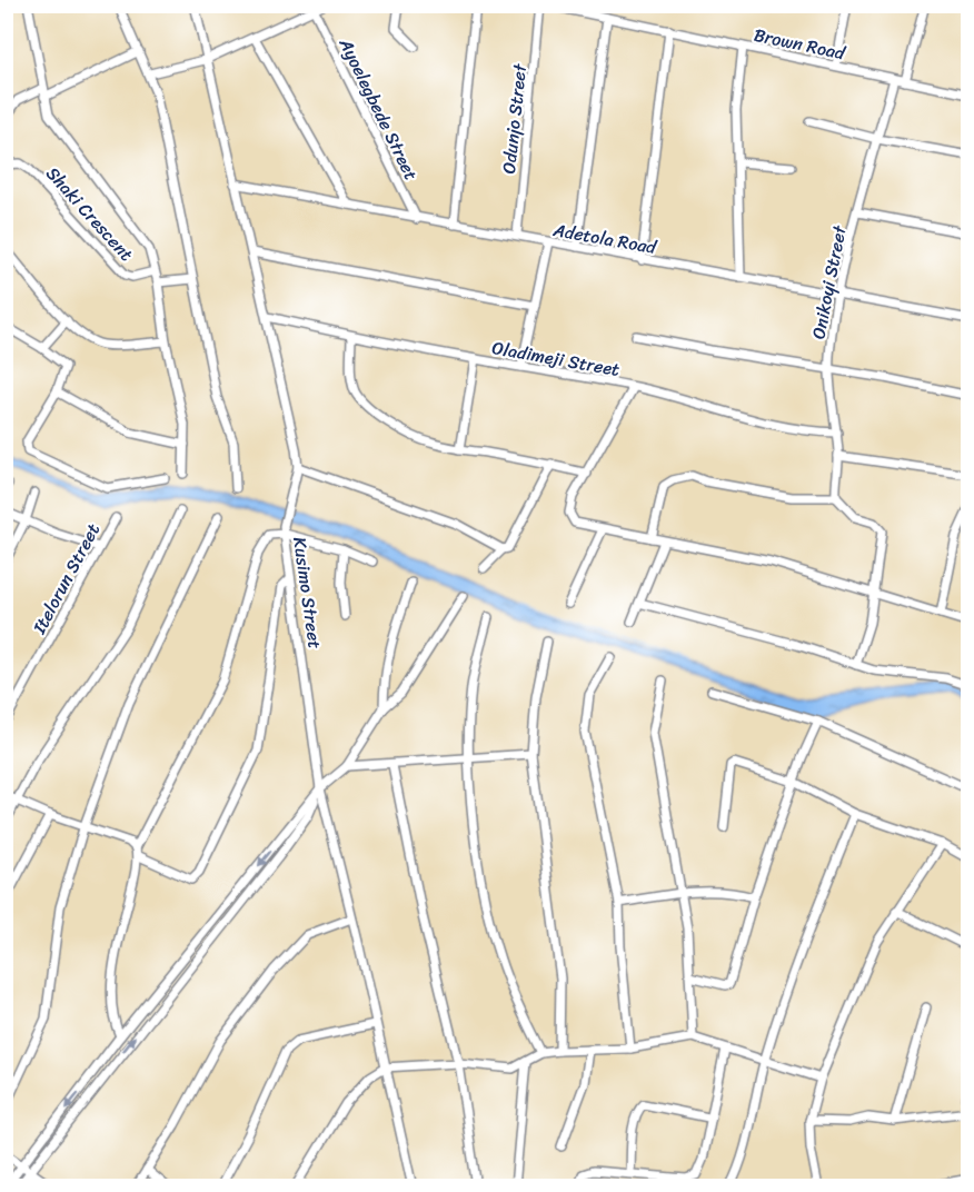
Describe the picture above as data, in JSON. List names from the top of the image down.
{
  "streets": {
    "street": [
      "Brown Road",
      "Ayoelegbede Street",
      "Odunjo Street",
      "Shaki Crescent",
      "Adetola Road",
      "Onikoyi Street",
      "Oladimeji Street",
      "Itelorun Street",
      "Kusimo Street"
    ]
  },
  "crossings": [
    ["Brown Road", "Onikoyi Street"],
    ["Ayoelegbede Street", "Adetola Road"],
    ["Odunjo Street", "Adetola Road"],
    ["Adetola Road", "Onikoyi Street"],
    ["Adetola Road", "Kusimo Street"],
    ["Onikoyi Street", "Oladimeji Street"],
    ["Oladimeji Street", "Kusimo Street"]
  ]
}
